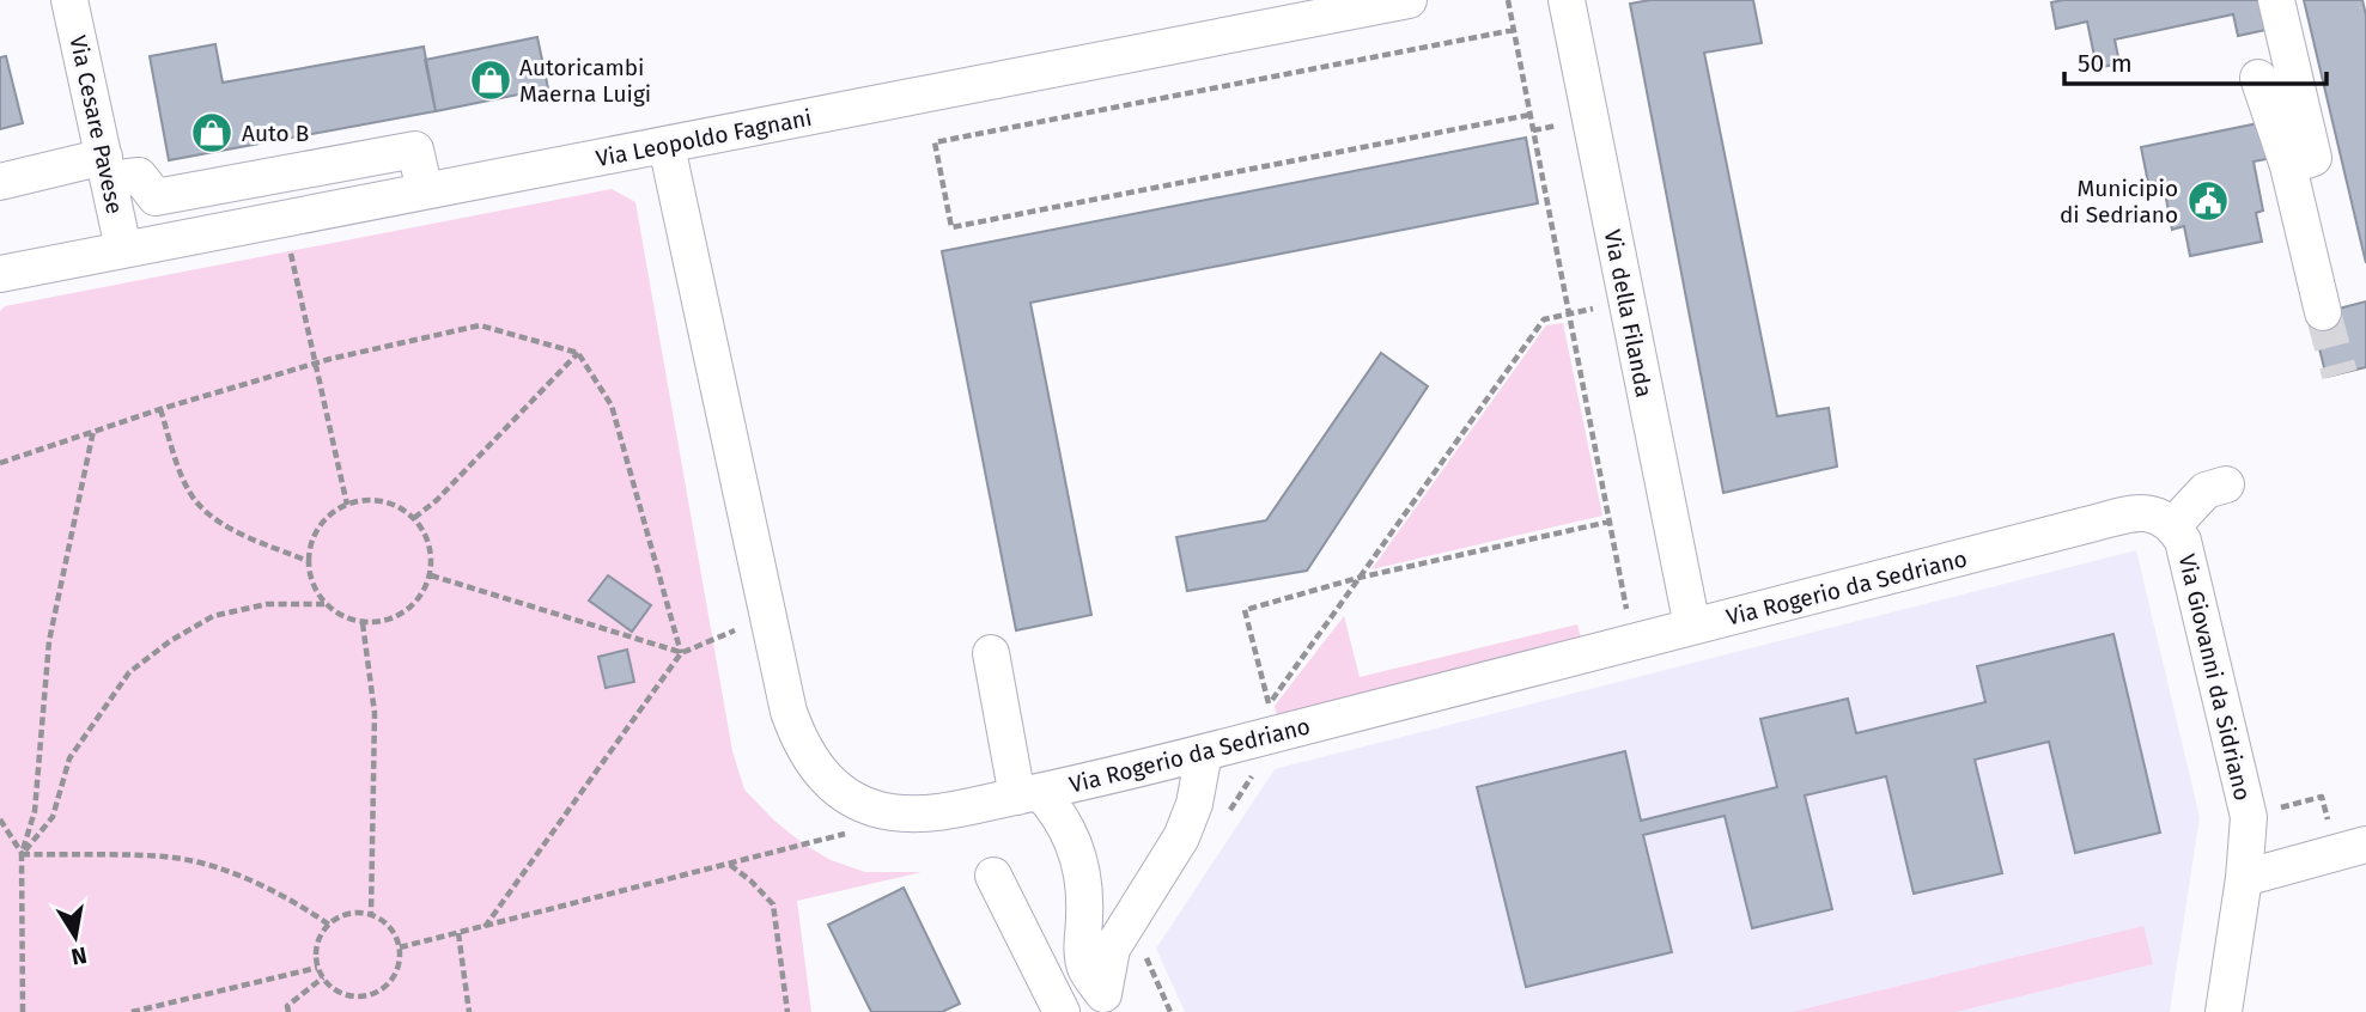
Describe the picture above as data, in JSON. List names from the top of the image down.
{
  "streets": {
    "street": [
      "Via Cesare Pavese",
      "Via Leopoldo Fagnani",
      "Via della Filanda",
      "Via Rogerio da Sedriano",
      "Via Giovanni da Sidriano"
    ]
  },
  "crossings": [
    ["Via Cesare Pavese", "Via Leopoldo Fagnani"],
    ["Via Leopoldo Fagnani", "Via Rogerio da Sedriano"],
    ["Via della Filanda", "Via Rogerio da Sedriano"],
    ["Via Rogerio da Sedriano", "Via Giovanni da Sidriano"]
  ],
  "places": {
    "shop": ["Autoricambi Maerna Luigi", "Auto B"],
    "public building": ["Municipio di Sedriano"]
  },
  "scale_bar": "50 m",
  "north": "bottom"
}
